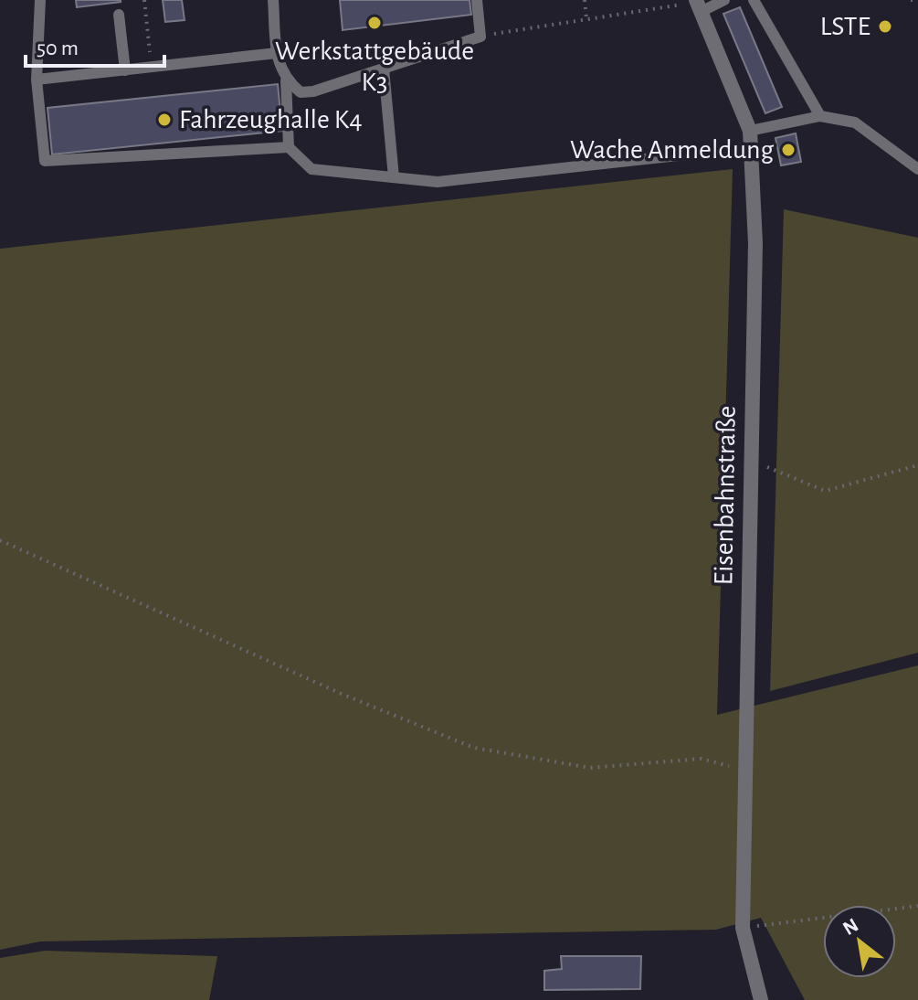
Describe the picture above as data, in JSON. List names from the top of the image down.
{
  "streets": {
    "street": ["Eisenbahnstraße"]
  },
  "places": [
    "Werkstattgebäude K3",
    "LSTE",
    "Fahrzeughalle K4",
    "Wache Anmeldung"
  ],
  "scale_bar": "50 m",
  "north": "top left"
}
